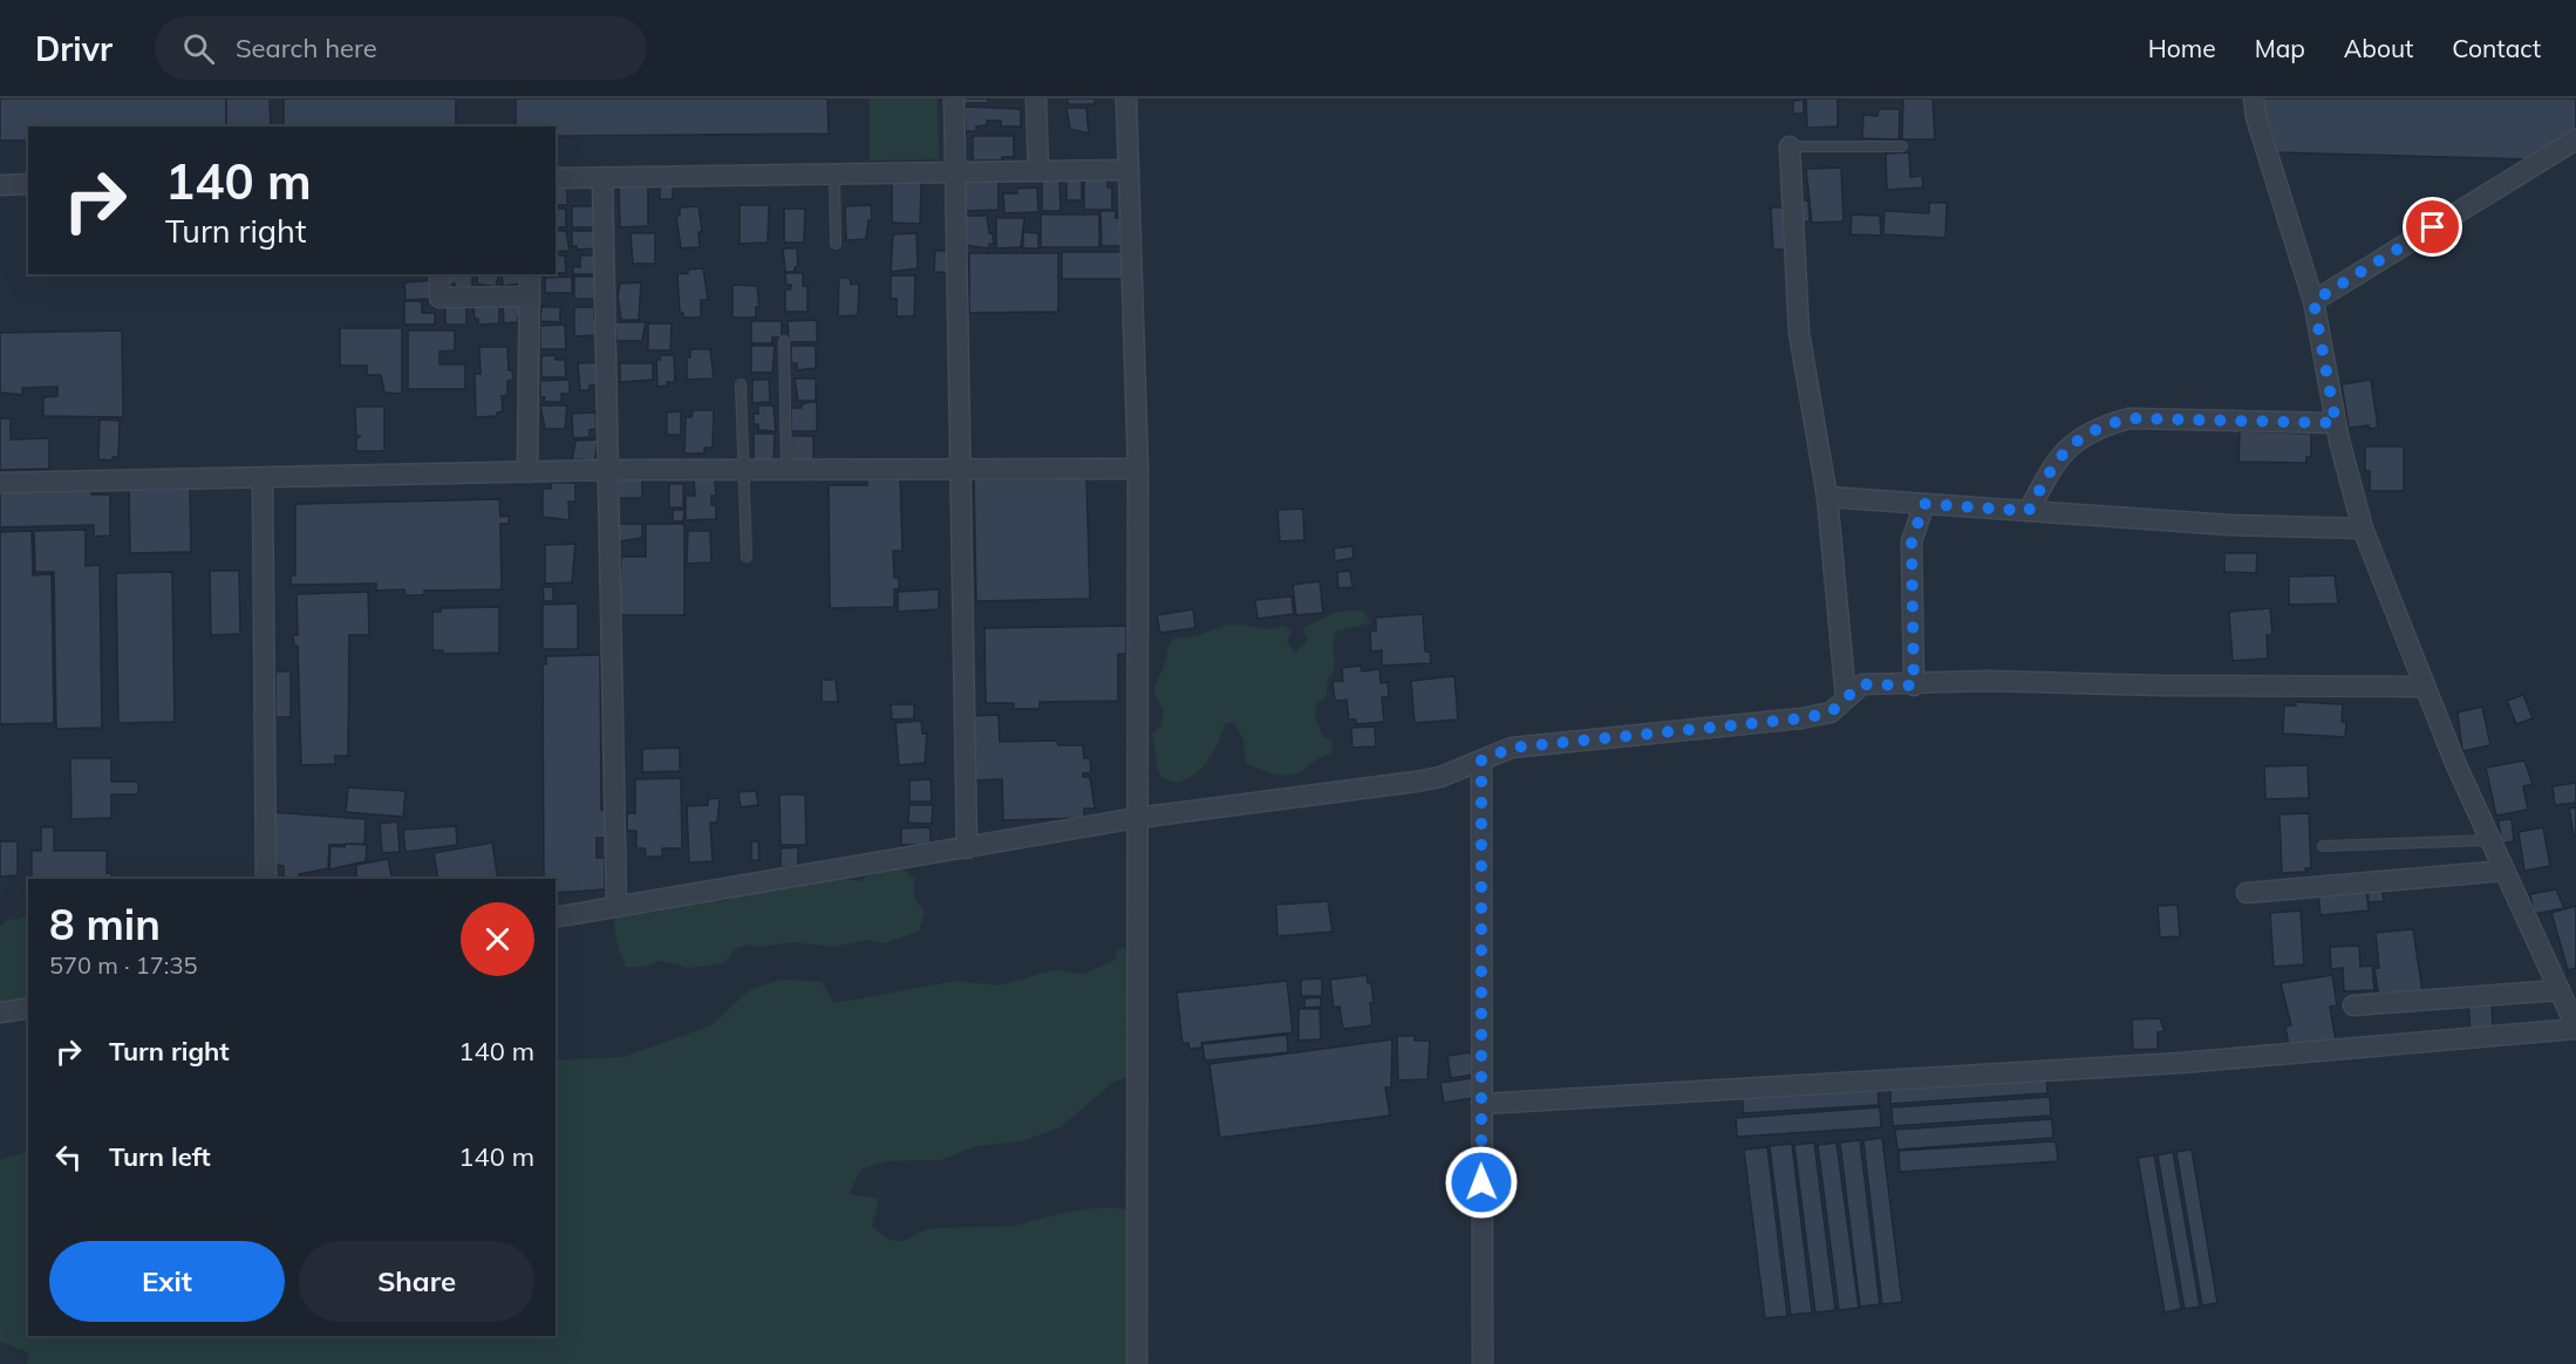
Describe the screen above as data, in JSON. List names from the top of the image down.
{
  "page": {
    "header": "Drivr",
    "search": "Search here",
    "nav": [
      "Home",
      "Map",
      "About",
      "Contact"
    ],
    "turn": ["140 m", "Turn right"],
    "heading": ["8 min", "570 m · 17:35"],
    "list": [
      {
        "name": "Turn right",
        "value": "140 m"
      },
      {
        "name": "Turn left",
        "value": "140 m"
      }
    ],
    "buttons": ["Exit", "Share"]
  }
}
